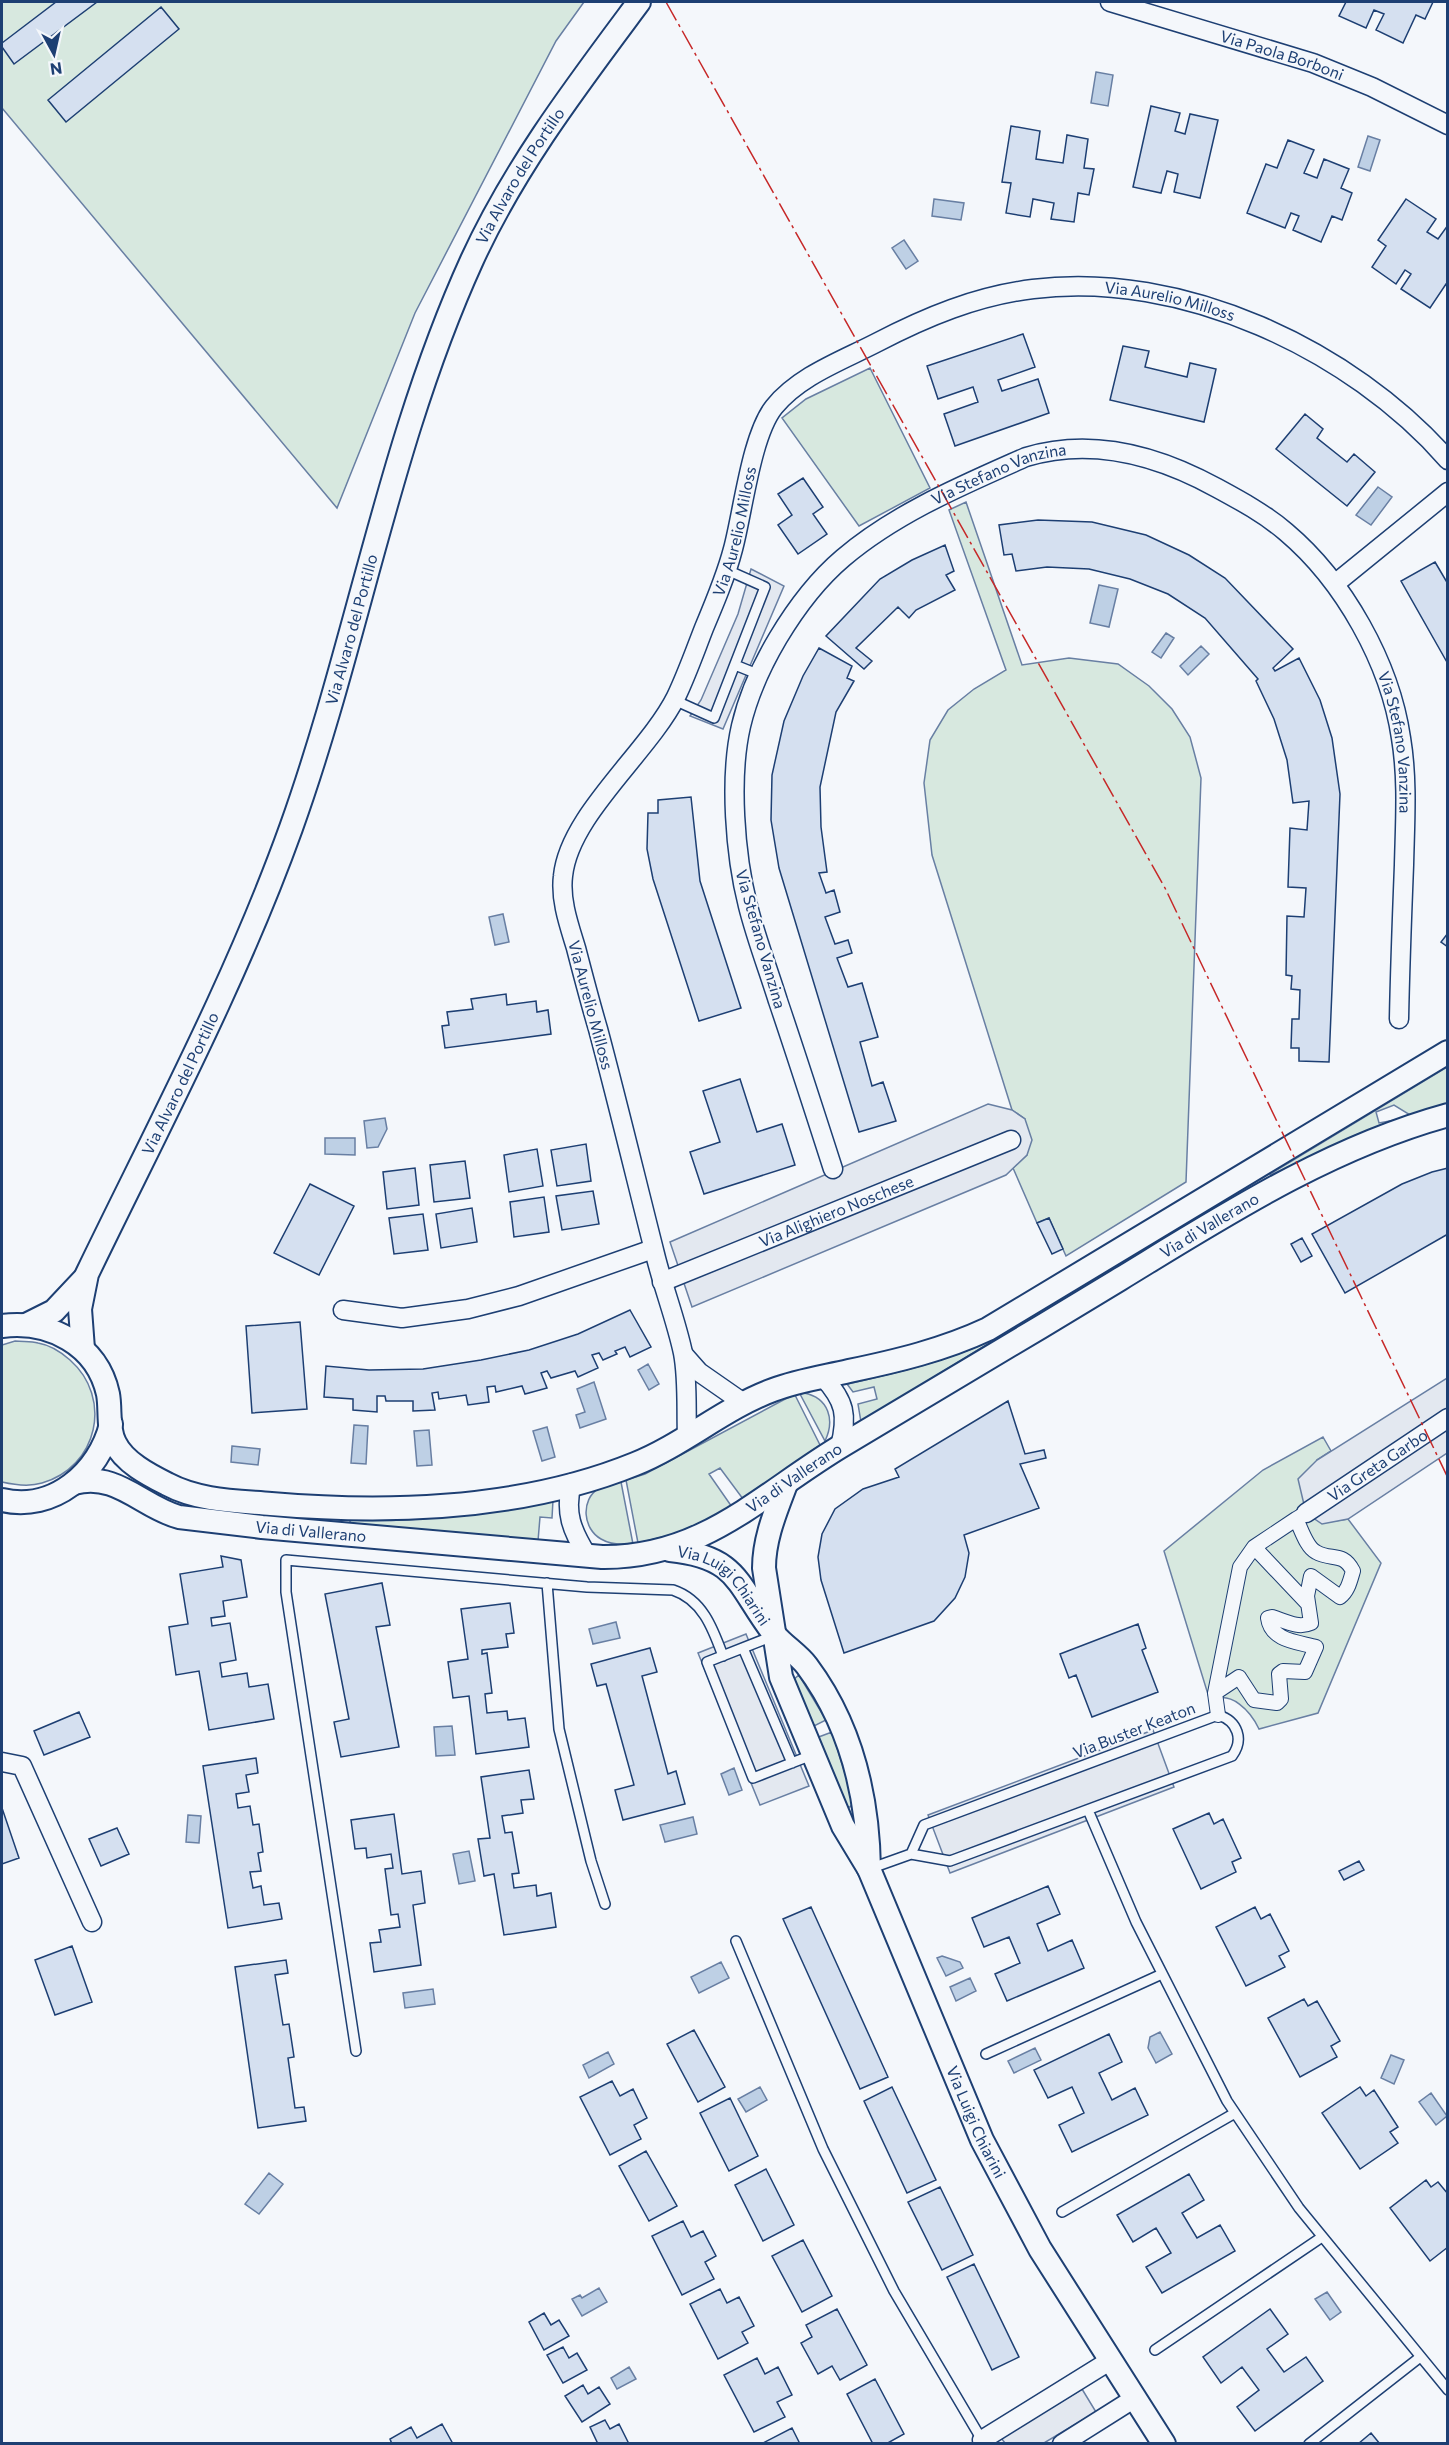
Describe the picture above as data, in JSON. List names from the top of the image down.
{
  "streets": {
    "street": [
      "Via Paola Borboni",
      "Via Alvaro del Portillo",
      "Via Aurelio Milloss",
      "Via Stefano Vanzina",
      "Via Alighiero Noschese",
      "Via di Vallerano",
      "Via Greta Garbo",
      "Via Luigi Chiarini"
    ],
    "lane": ["Via Buster Keaton"]
  },
  "crossings": [
    ["Via Alvaro del Portillo", "Via di Vallerano"],
    ["Via Aurelio Milloss", "Via Alighiero Noschese"],
    ["Via Aurelio Milloss", "Via di Vallerano"],
    ["Via di Vallerano", "Via Luigi Chiarini"],
    ["Via Luigi Chiarini", "Via Buster Keaton"]
  ],
  "north": "bottom"
}
